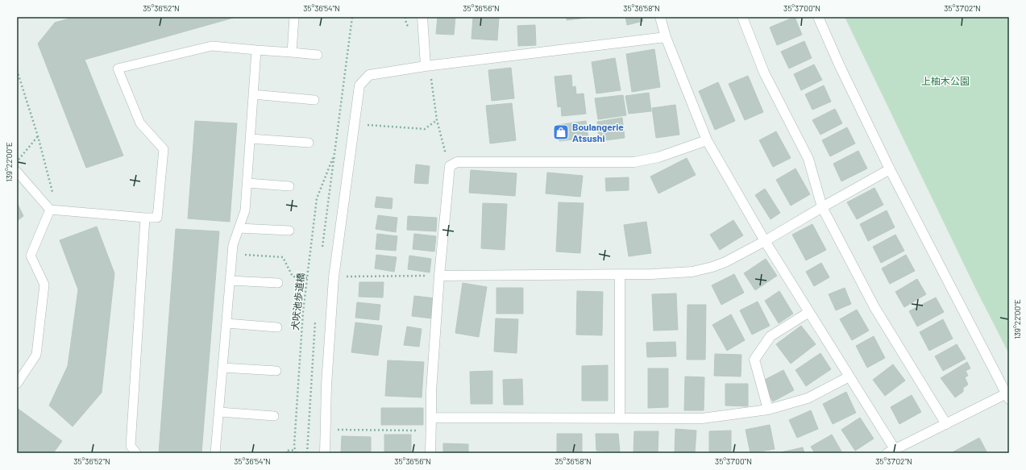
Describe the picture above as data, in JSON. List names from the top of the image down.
{
  "streets": {
    "path": ["犬吠池歩道橋"]
  },
  "parks": ["上柚木公園"],
  "places": {
    "shop": ["Boulangerie Atsushi"]
  },
  "coordinates": [
    "35°36'52\"N",
    "35°36'54\"N",
    "35°36'56\"N",
    "35°36'58\"N",
    "35°37'00\"N",
    "35°37'02\"N",
    "139°22'00\"E"
  ]
}
